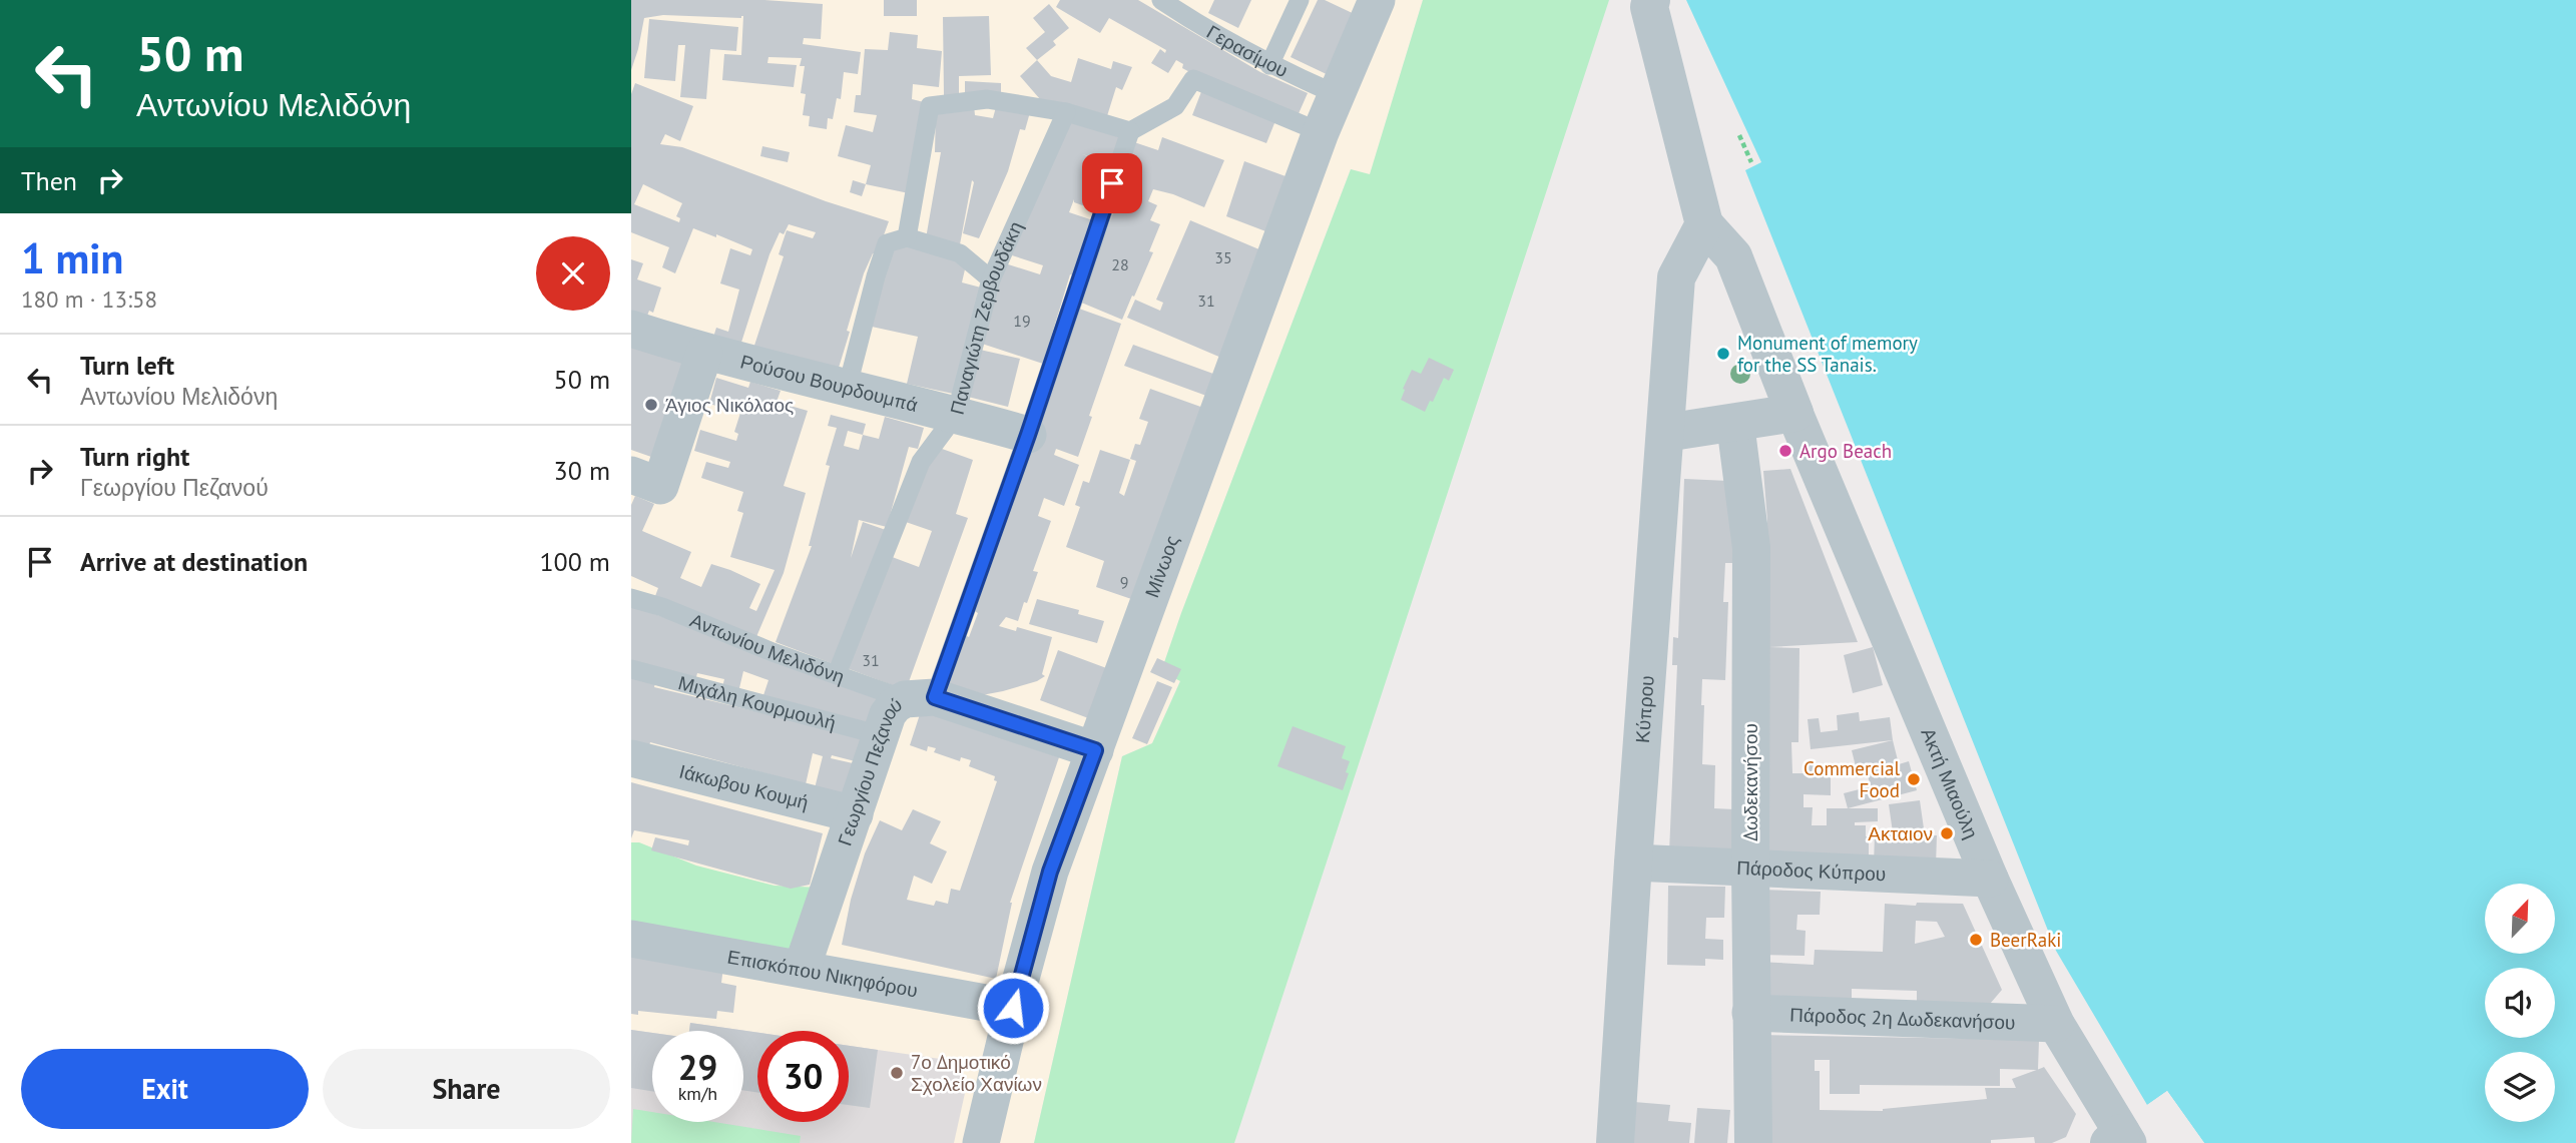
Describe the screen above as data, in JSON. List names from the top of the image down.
{
  "streets": {
    "street": [
      "Ρούσου Βουρδουμπά",
      "Μίνωος",
      "Αντωνίου Μελιδόνη",
      "Κύπρου",
      "Γεωργίου Πεζανού",
      "Δωδεκανήσου",
      "Ακτή Μιαούλη",
      "Ιάκωβου Κουμή",
      "Πάροδος Κύπρου",
      "Επισκόπου Νικηφόρου",
      "Πάροδος 2η Δωδεκανήσου"
    ],
    "lane": ["Γερασίμου", "Παναγιώτη Ζερβουδάκη", "Μιχάλη Κουρμουλή"]
  },
  "crossings": [
    ["Γερασίμου", "Μίνωος"],
    ["Παναγιώτη Ζερβουδάκη", "Ρούσου Βουρδουμπά"],
    ["Παναγιώτη Ζερβουδάκη", "Αντωνίου Μελιδόνη"],
    ["Ρούσου Βουρδουμπά", "Γεωργίου Πεζανού"],
    ["Μίνωος", "Αντωνίου Μελιδόνη"],
    ["Μίνωος", "Επισκόπου Νικηφόρου"],
    ["Αντωνίου Μελιδόνη", "Γεωργίου Πεζανού"],
    ["Μιχάλη Κουρμουλή", "Γεωργίου Πεζανού"],
    ["Κύπρου", "Πάροδος Κύπρου"],
    ["Γεωργίου Πεζανού", "Ιάκωβου Κουμή"],
    ["Γεωργίου Πεζανού", "Επισκόπου Νικηφόρου"],
    ["Δωδεκανήσου", "Πάροδος Κύπρου"],
    ["Δωδεκανήσου", "Πάροδος 2η Δωδεκανήσου"],
    ["Ακτή Μιαούλη", "Πάροδος Κύπρου"],
    ["Ακτή Μιαούλη", "Πάροδος 2η Δωδεκανήσου"]
  ],
  "places": [
    "Monument of memory for the SS Tanais.",
    "Άγιος Νικόλαος",
    "Argo Beach",
    "Commercial Food",
    "Ακταιον",
    "BeerRaki",
    "7ο Δημοτικό Σχολείο Χανίων"
  ],
  "house_numbers": [
    "35",
    "28",
    "31",
    "19",
    "9",
    "31"
  ],
  "north": "top right",
  "page": {
    "turn": ["50 m", "Αντωνίου Μελιδόνη"],
    "then": "Then",
    "heading": ["1 min", "180 m · 13:58"],
    "list": [
      {
        "name": "Turn left",
        "note": "Αντωνίου Μελιδόνη",
        "value": "50 m"
      },
      {
        "name": "Turn right",
        "note": "Γεωργίου Πεζανού",
        "value": "30 m"
      },
      {
        "name": "Arrive at destination",
        "value": "100 m"
      }
    ],
    "speed": "29 km/h",
    "limit": "30",
    "buttons": ["Exit", "Share"]
  }
}
